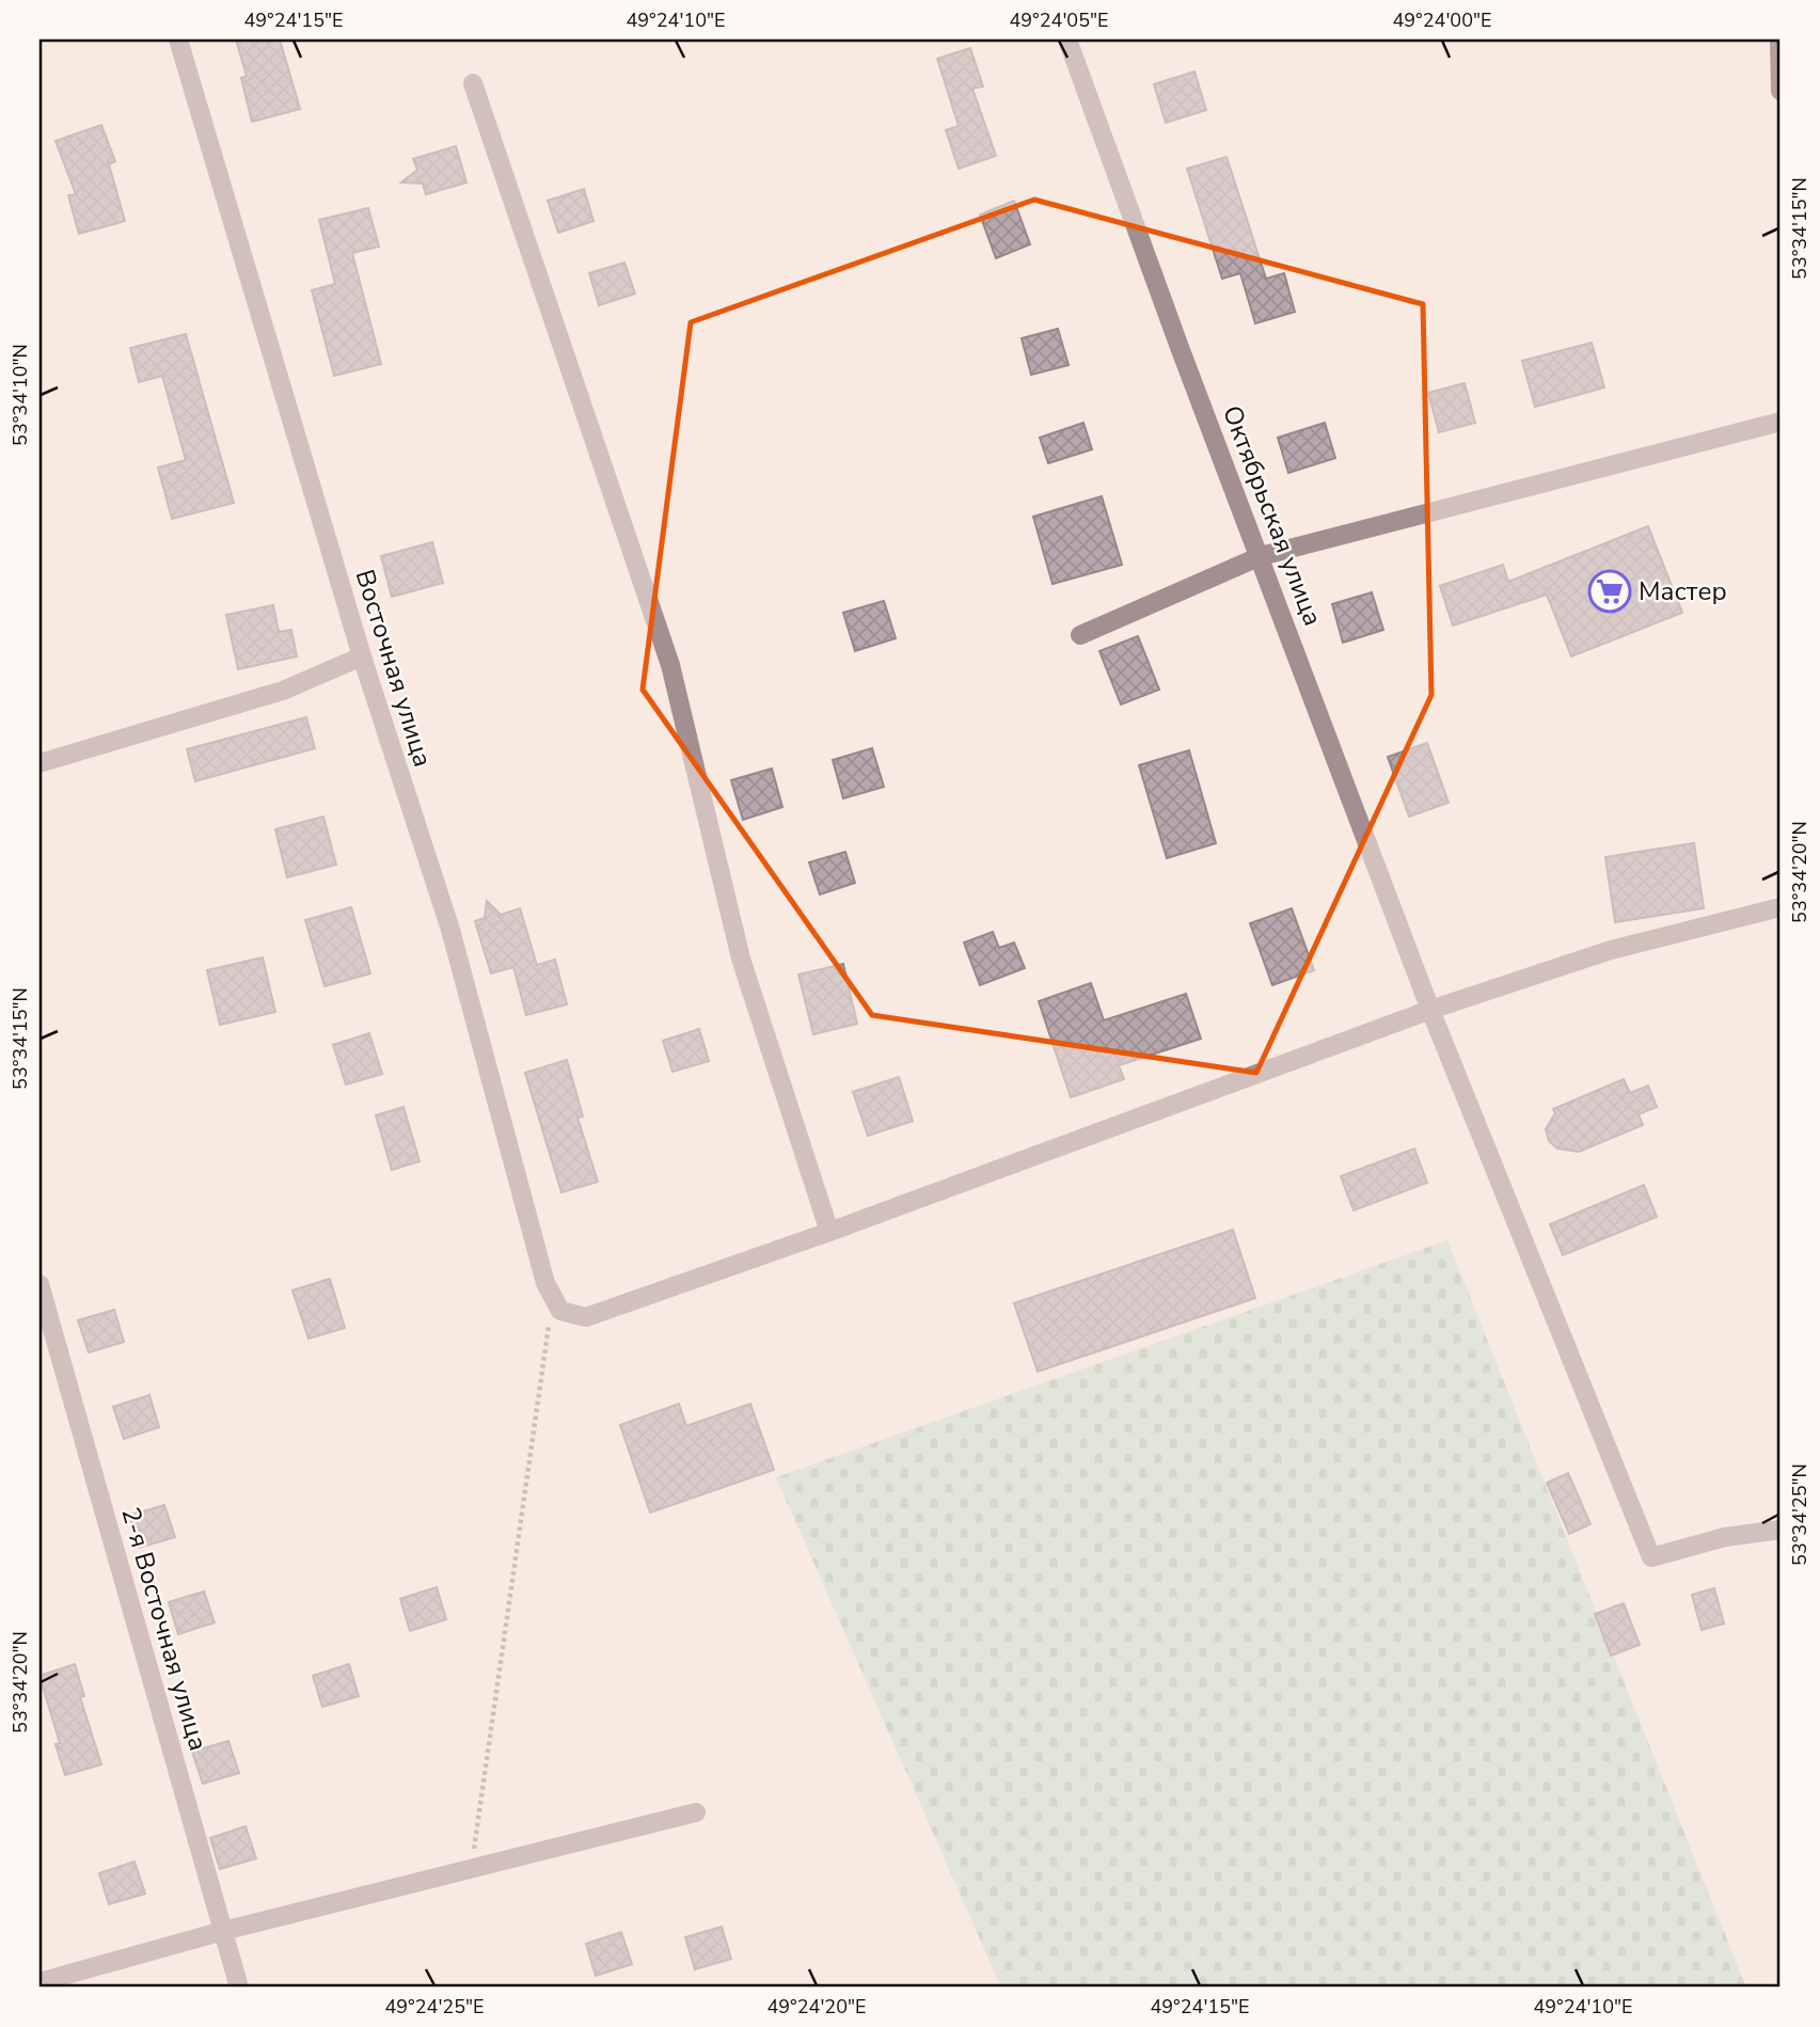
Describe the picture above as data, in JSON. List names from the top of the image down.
{
  "streets": {
    "street": ["Октябрьская улица", "Восточная улица", "2-я Восточная улица"]
  },
  "places": {
    "supermarket": ["Мастер"]
  },
  "coordinates": [
    "49°24'15\"E",
    "49°24'10\"E",
    "49°24'05\"E",
    "49°24'00\"E",
    "53°34'15\"N",
    "53°34'10\"N",
    "53°34'20\"N",
    "53°34'25\"N",
    "49°24'25\"E",
    "49°24'20\"E"
  ]
}
